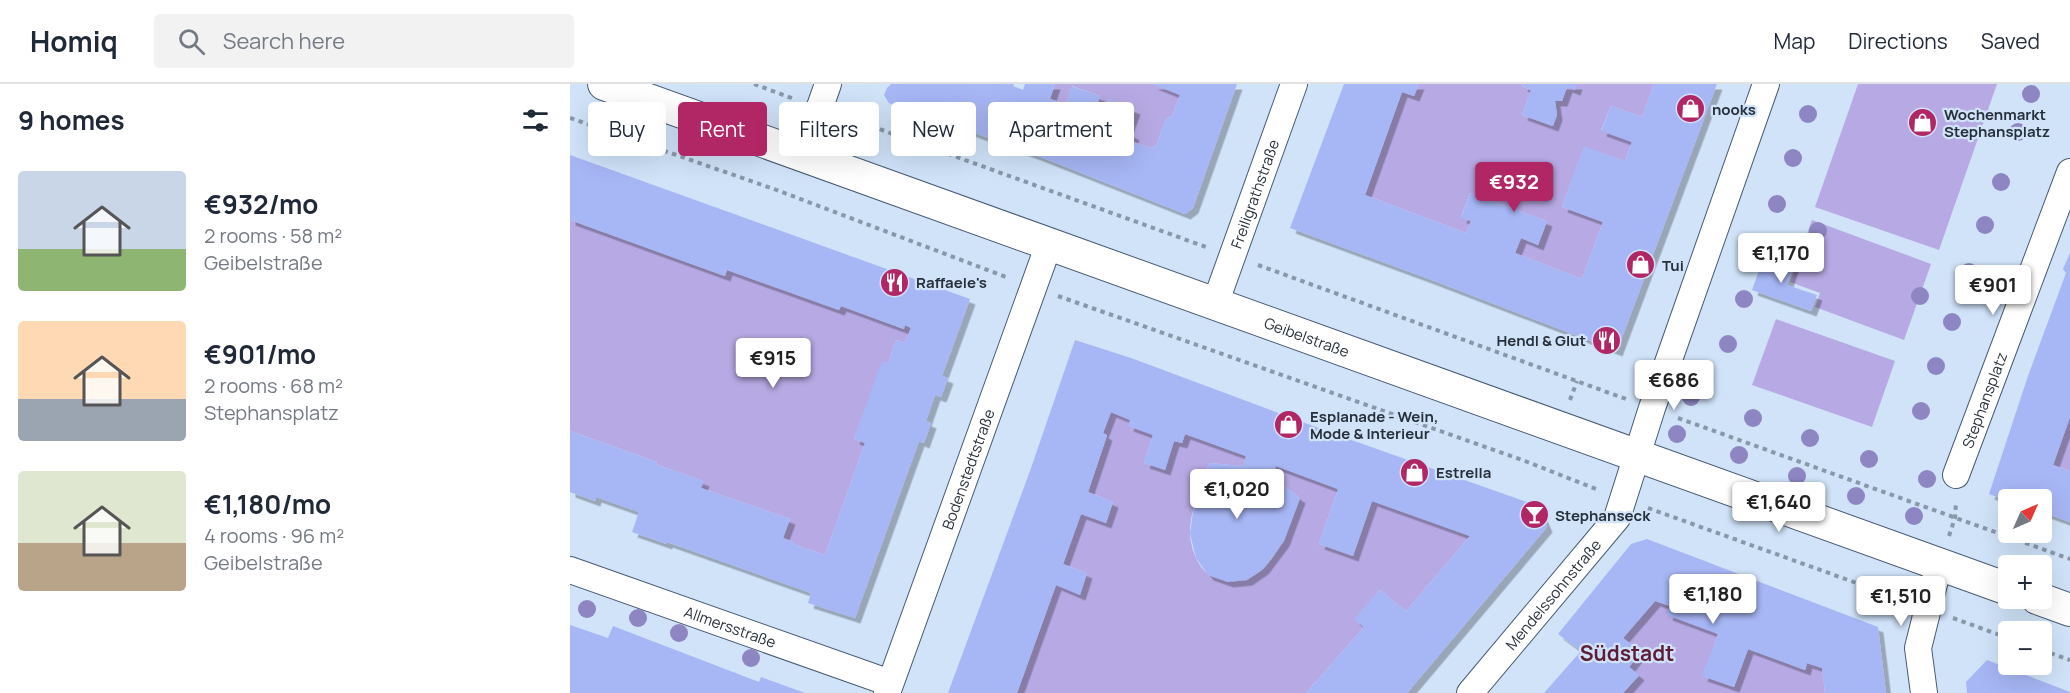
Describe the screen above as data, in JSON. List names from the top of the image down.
{
  "streets": {
    "street": [
      "Freiligrathstraße",
      "Geibelstraße",
      "Stephansplatz",
      "Bodenstedtstraße",
      "Mendelssohnstraße",
      "Allmersstraße"
    ]
  },
  "crossings": [
    ["Freiligrathstraße", "Geibelstraße"],
    ["Geibelstraße", "Bodenstedtstraße"],
    ["Geibelstraße", "Mendelssohnstraße"],
    ["Bodenstedtstraße", "Allmersstraße"]
  ],
  "districts": ["Südstadt"],
  "places": {
    "shop": [
      "nooks",
      "Wochenmarkt Stephansplatz",
      "Tui",
      "Esplanade - Wein, Mode & Interieur",
      "Estrella"
    ],
    "restaurant": ["Raffaele's", "Hendl & Glut"],
    "bar": ["Stephanseck"]
  },
  "north": "top right",
  "page": {
    "header": "Homiq",
    "search": "Search here",
    "nav": ["Map", "Directions", "Saved"],
    "heading": "9 homes",
    "chip": [
      "Buy",
      "Rent",
      "Filters",
      "New",
      "Apartment"
    ],
    "list": [
      {
        "name": "€932/mo",
        "note": "2 rooms · 58 m² · Geibelstraße"
      },
      {
        "name": "€901/mo",
        "note": "2 rooms · 68 m² · Stephansplatz"
      },
      {
        "name": "€1,180/mo",
        "note": "4 rooms · 96 m² · Geibelstraße"
      }
    ],
    "price": [
      "€932",
      "€1,170",
      "€901",
      "€915",
      "€686",
      "€1,020",
      "€1,640",
      "€1,180",
      "€1,510"
    ],
    "map_buttons": ["+", "−"]
  }
}
